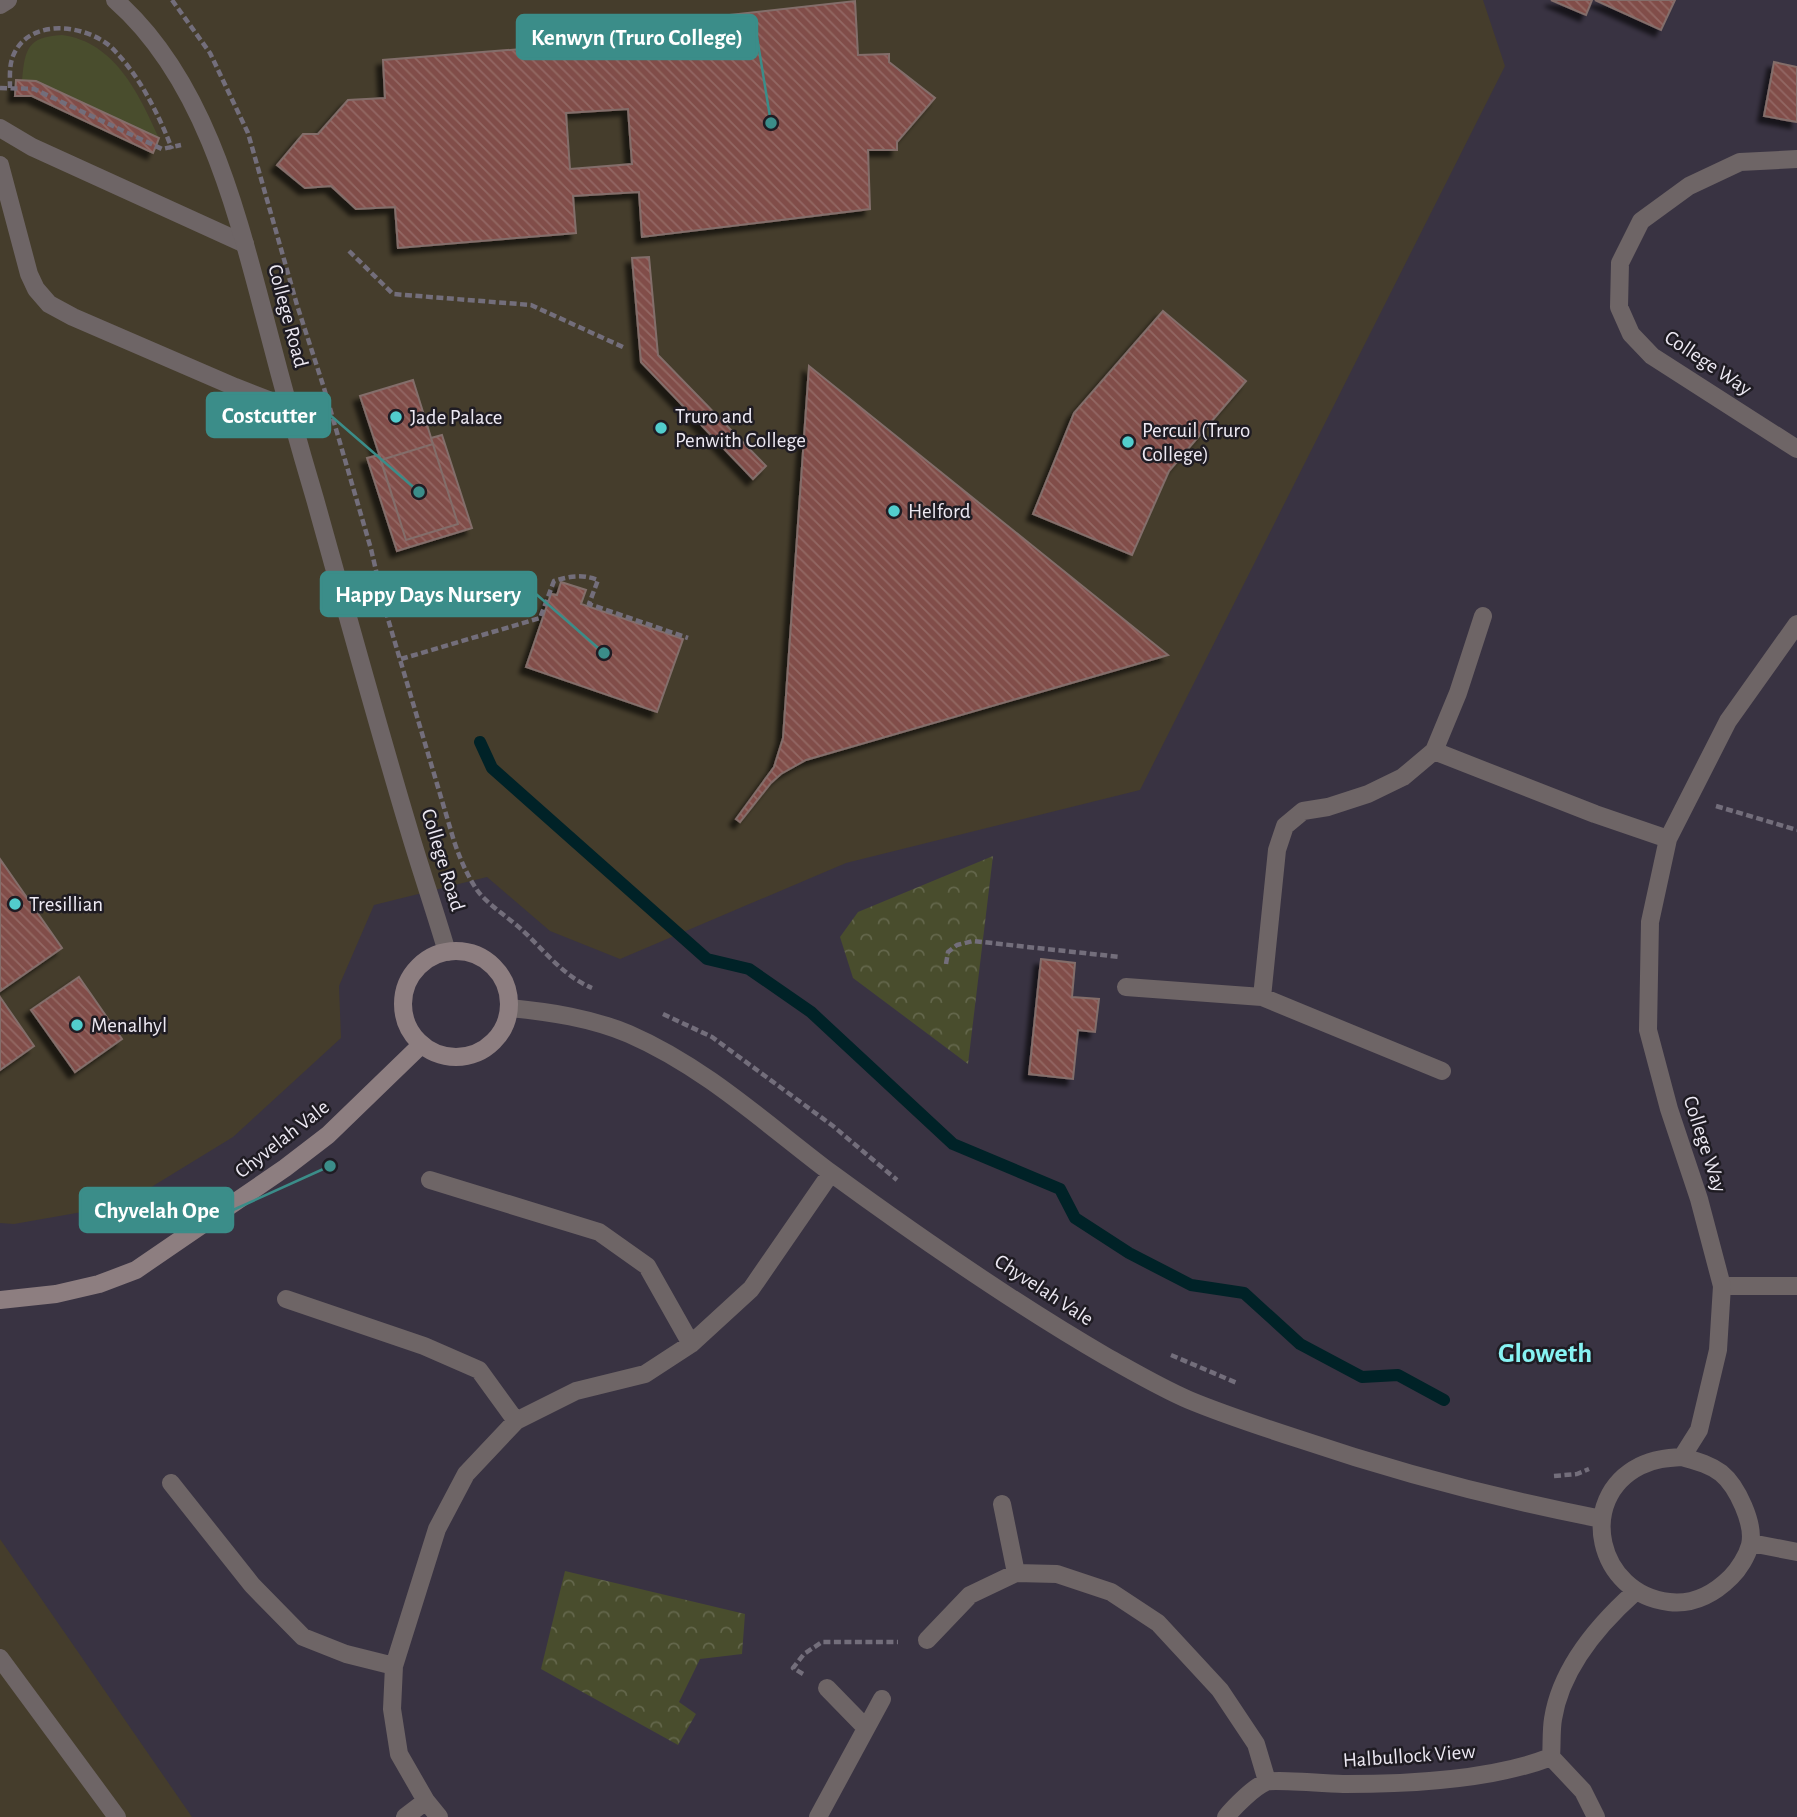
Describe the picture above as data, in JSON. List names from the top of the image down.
{
  "streets": {
    "street": [
      "College Road",
      "College Way",
      "Chyvelah Vale",
      "Halbullock View"
    ]
  },
  "crossings": [
    ["College Road", "Chyvelah Vale"],
    ["College Way", "Chyvelah Vale"]
  ],
  "districts": ["Gloweth"],
  "places": [
    "Kenwyn (Truro College)",
    "Jade Palace",
    "Truro and Penwith College",
    "Percuil (Truro College)",
    "Costcutter",
    "Helford",
    "Happy Days Nursery",
    "Tresillian",
    "Menalhyl",
    "Chyvelah Ope"
  ]
}
